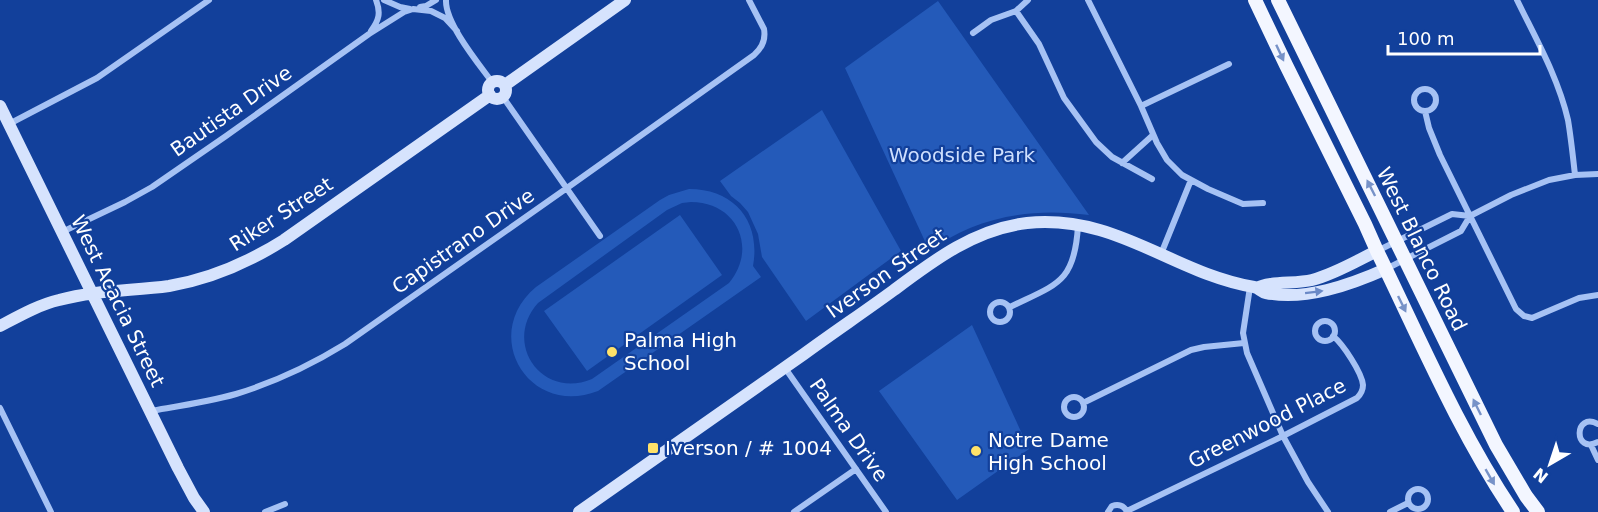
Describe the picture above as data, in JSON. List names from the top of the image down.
{
  "streets": {
    "main road": ["West Blanco Road"],
    "street": [
      "Bautista Drive",
      "Riker Street",
      "Capistrano Drive",
      "Iverson Street",
      "West Acacia Street",
      "Greenwood Place",
      "Palma Drive"
    ]
  },
  "crossings": [
    ["Bautista Drive", "West Acacia Street"],
    ["Riker Street", "West Acacia Street"],
    ["Capistrano Drive", "West Acacia Street"],
    ["West Blanco Road", "Iverson Street"],
    ["Iverson Street", "Palma Drive"]
  ],
  "parks": ["Woodside Park"],
  "places": {
    "other": ["Palma High School", "Notre Dame High School"],
    "transit": ["Iverson / # 1004"]
  },
  "scale_bar": "100 m",
  "north": "bottom left"
}
